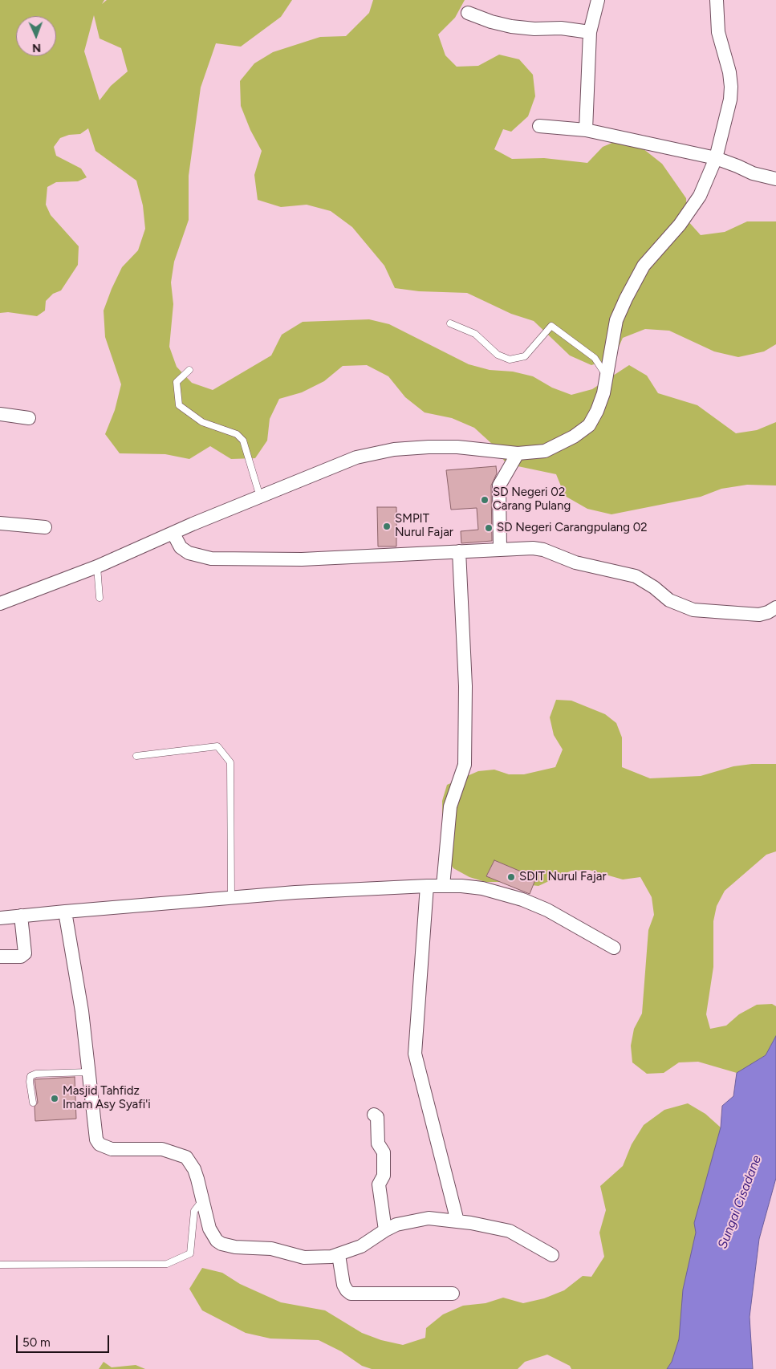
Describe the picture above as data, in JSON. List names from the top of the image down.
{
  "water": ["Sungai Cisadane"],
  "places": [
    "SD Negeri 02 Carang Pulang",
    "SMPIT Nurul Fajar",
    "SD Negeri Carangpulang 02",
    "SDIT Nurul Fajar",
    "Masjid Tahfidz Imam Asy Syafi'i"
  ],
  "scale_bar": "50 m",
  "north": "bottom"
}
